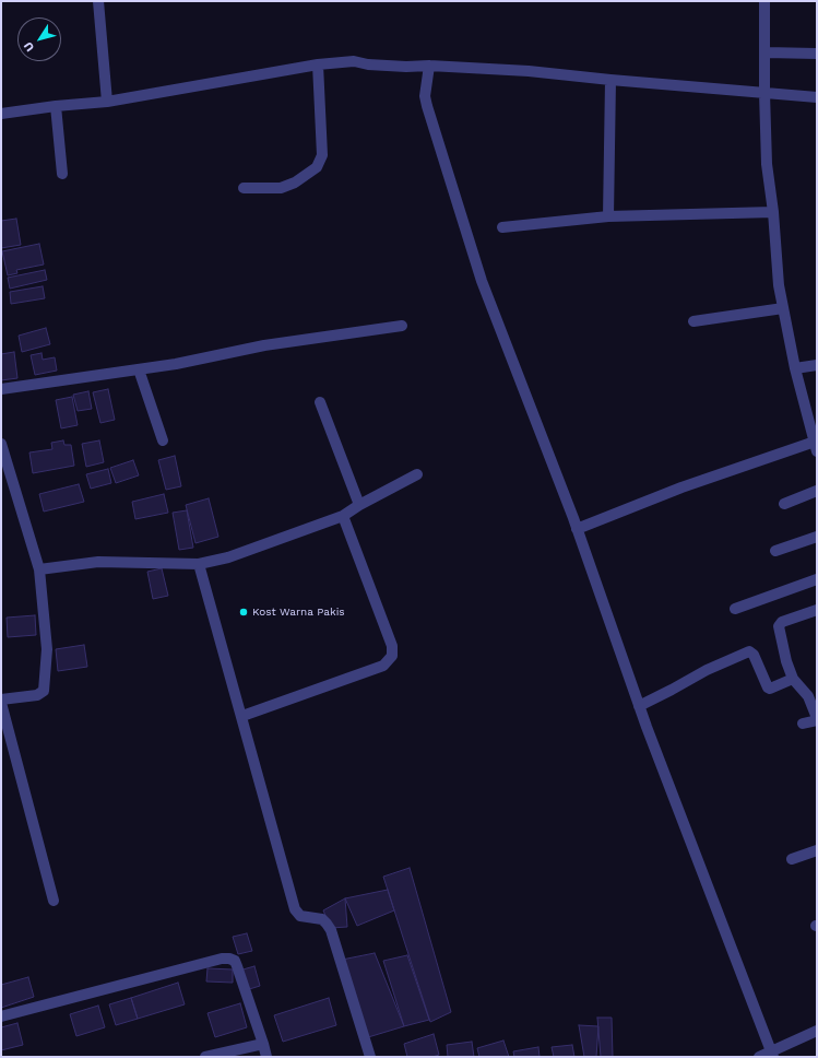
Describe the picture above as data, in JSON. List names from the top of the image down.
{
  "places": ["Kost Warna Pakis"],
  "north": "bottom left"
}
